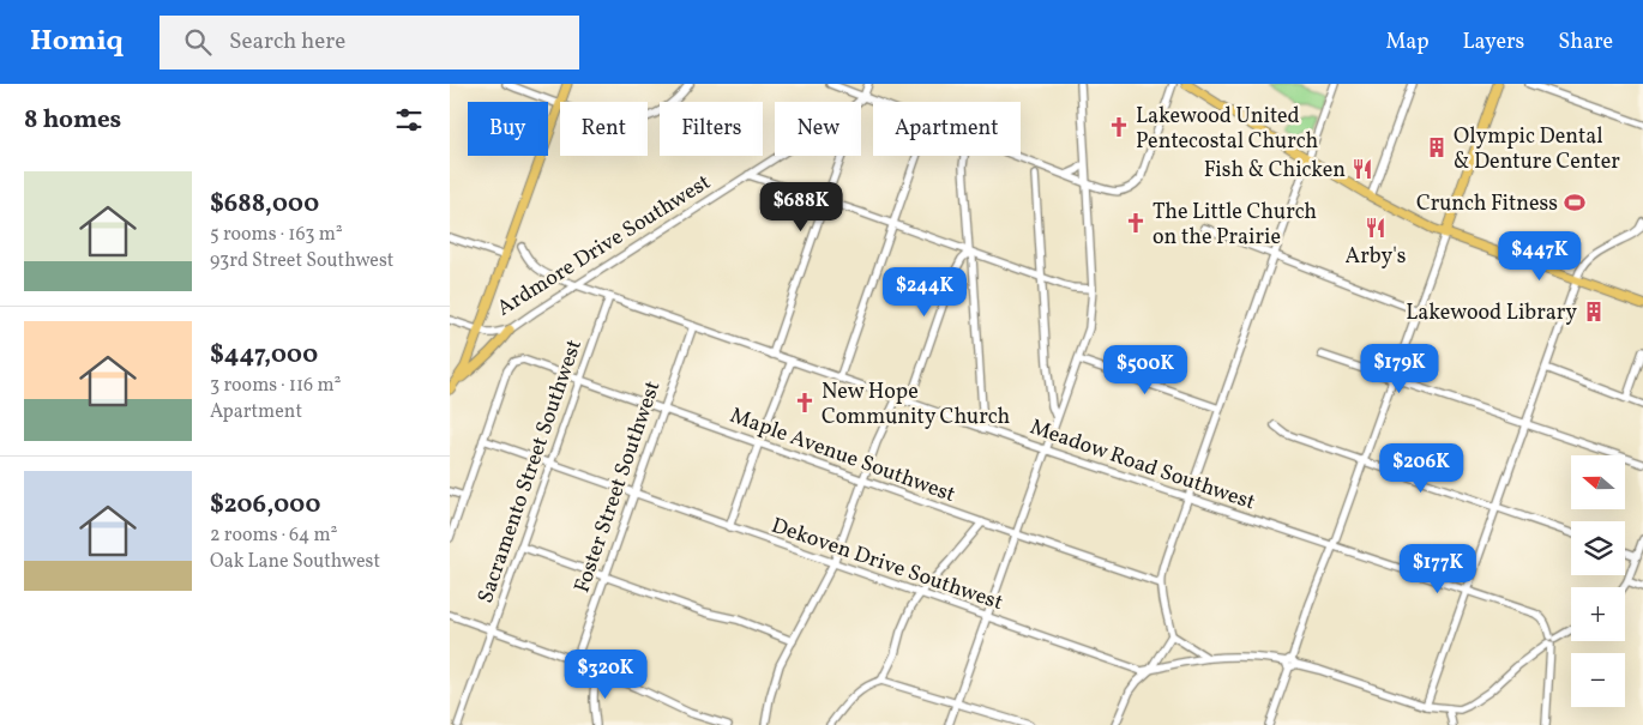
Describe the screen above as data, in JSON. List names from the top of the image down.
{
  "streets": {
    "street": [
      "Ardmore Drive Southwest",
      "Maple Avenue Southwest",
      "Meadow Road Southwest",
      "Sacramento Street Southwest",
      "Foster Street Southwest",
      "Dekoven Drive Southwest"
    ]
  },
  "crossings": [
    ["Ardmore Drive Southwest", "Meadow Road Southwest"],
    ["Maple Avenue Southwest", "Sacramento Street Southwest"],
    ["Maple Avenue Southwest", "Foster Street Southwest"],
    ["Maple Avenue Southwest", "Dekoven Drive Southwest"],
    ["Meadow Road Southwest", "Sacramento Street Southwest"],
    ["Meadow Road Southwest", "Foster Street Southwest"],
    ["Meadow Road Southwest", "Dekoven Drive Southwest"],
    ["Sacramento Street Southwest", "Dekoven Drive Southwest"],
    ["Foster Street Southwest", "Dekoven Drive Southwest"]
  ],
  "places": {
    "church": ["Lakewood United Pentecostal Church", "The Little Church on the Prairie", "New Hope Community Church"],
    "building": ["Olympic Dental & Denture Center", "Lakewood Library"],
    "restaurant": ["Fish & Chicken", "Arby's"],
    "sports": ["Crunch Fitness"]
  },
  "north": "left",
  "page": {
    "header": "Homiq",
    "search": "Search here",
    "nav": ["Map", "Layers", "Share"],
    "heading": "8 homes",
    "chip": [
      "Buy",
      "Rent",
      "Filters",
      "New",
      "Apartment"
    ],
    "list": [
      {
        "name": "$688,000",
        "note": "5 rooms · 163 m² · 93rd Street Southwest"
      },
      {
        "name": "$447,000",
        "note": "3 rooms · 116 m² · Apartment"
      },
      {
        "name": "$206,000",
        "note": "2 rooms · 64 m² · Oak Lane Southwest"
      }
    ],
    "price": [
      "$688K",
      "$447K",
      "$244K",
      "$179K",
      "$500K",
      "$206K",
      "$177K",
      "$320K"
    ],
    "map_buttons": ["+", "−"]
  }
}
